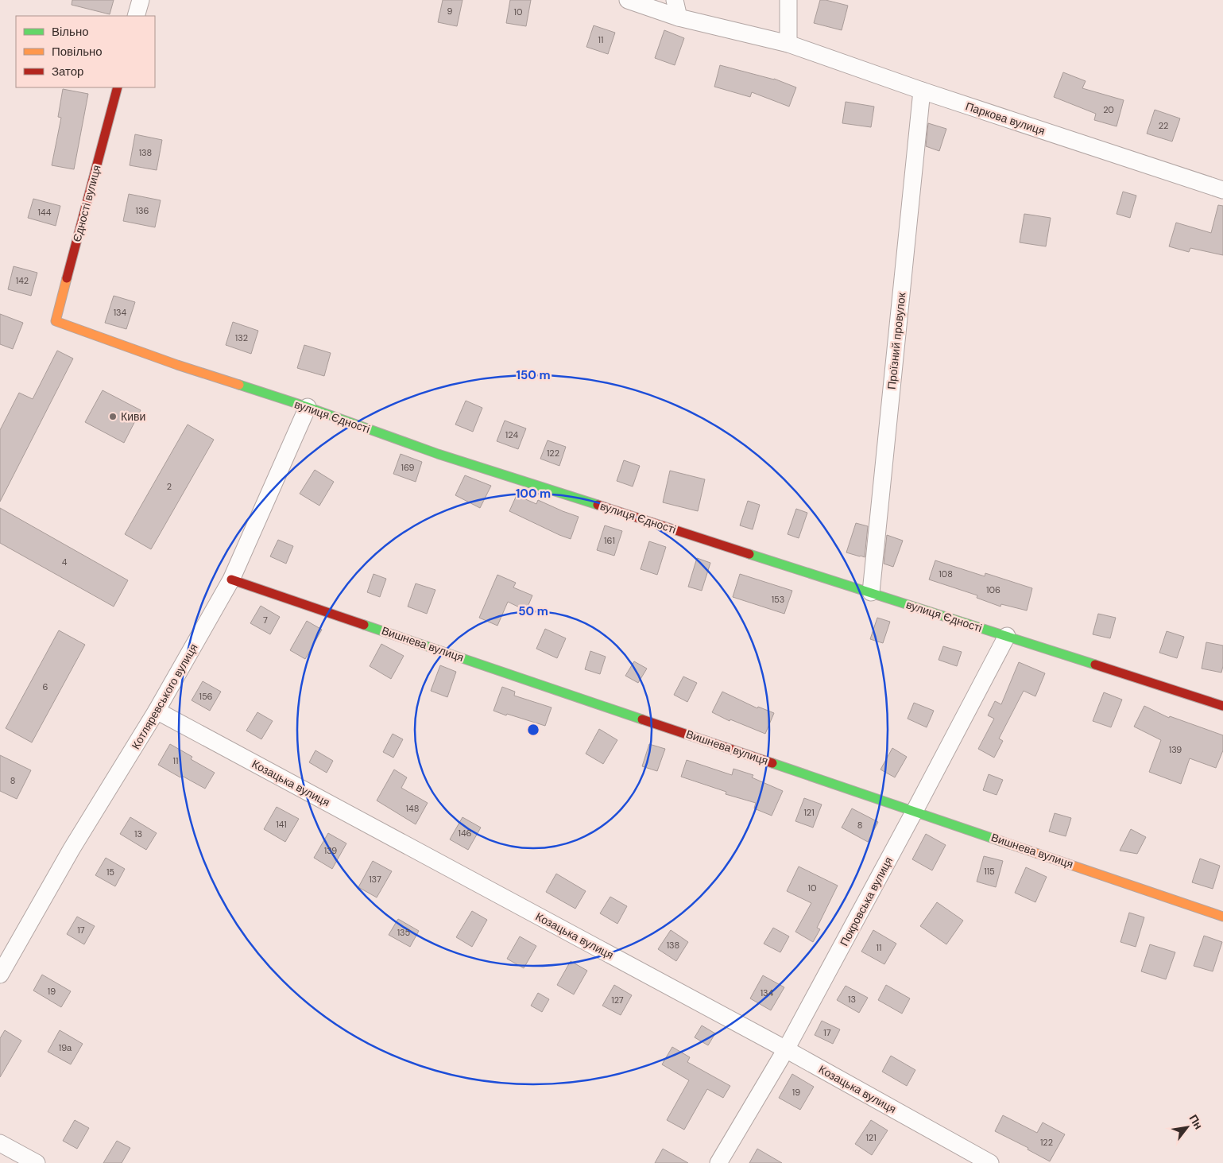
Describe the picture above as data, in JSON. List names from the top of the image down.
{
  "streets": {
    "street": [
      "Паркова вулиця",
      "Єдності вулиця",
      "Проїзний провулок",
      "вулиця Єдності",
      "Вишнева вулиця",
      "Котляревського вулиця",
      "Козацька вулиця",
      "Покровська вулиця"
    ]
  },
  "crossings": [
    ["Паркова вулиця", "Проїзний провулок"],
    ["Єдності вулиця", "вулиця Єдності"],
    ["Проїзний провулок", "вулиця Єдності"],
    ["вулиця Єдності", "Котляревського вулиця"],
    ["вулиця Єдності", "Покровська вулиця"],
    ["Вишнева вулиця", "Котляревського вулиця"],
    ["Вишнева вулиця", "Покровська вулиця"],
    ["Котляревського вулиця", "Козацька вулиця"],
    ["Козацька вулиця", "Покровська вулиця"]
  ],
  "places": ["Киви"],
  "house_numbers": [
    "9",
    "10",
    "11",
    "20",
    "22",
    "138",
    "136",
    "144",
    "142",
    "134",
    "132",
    "124",
    "122",
    "169",
    "2",
    "161",
    "4",
    "108",
    "106",
    "153",
    "7",
    "6",
    "156",
    "139",
    "11",
    "8",
    "148",
    "121",
    "141",
    "8",
    "146",
    "13",
    "139",
    "115",
    "15",
    "137",
    "10",
    "17",
    "135",
    "138",
    "11",
    "19",
    "134",
    "13",
    "127",
    "17",
    "19а",
    "19",
    "121",
    "122"
  ],
  "legend": ["Вільно", "Повільно", "Затор"],
  "north": "top right",
  "rings": ["150 m", "100 m", "50 m"]
}
